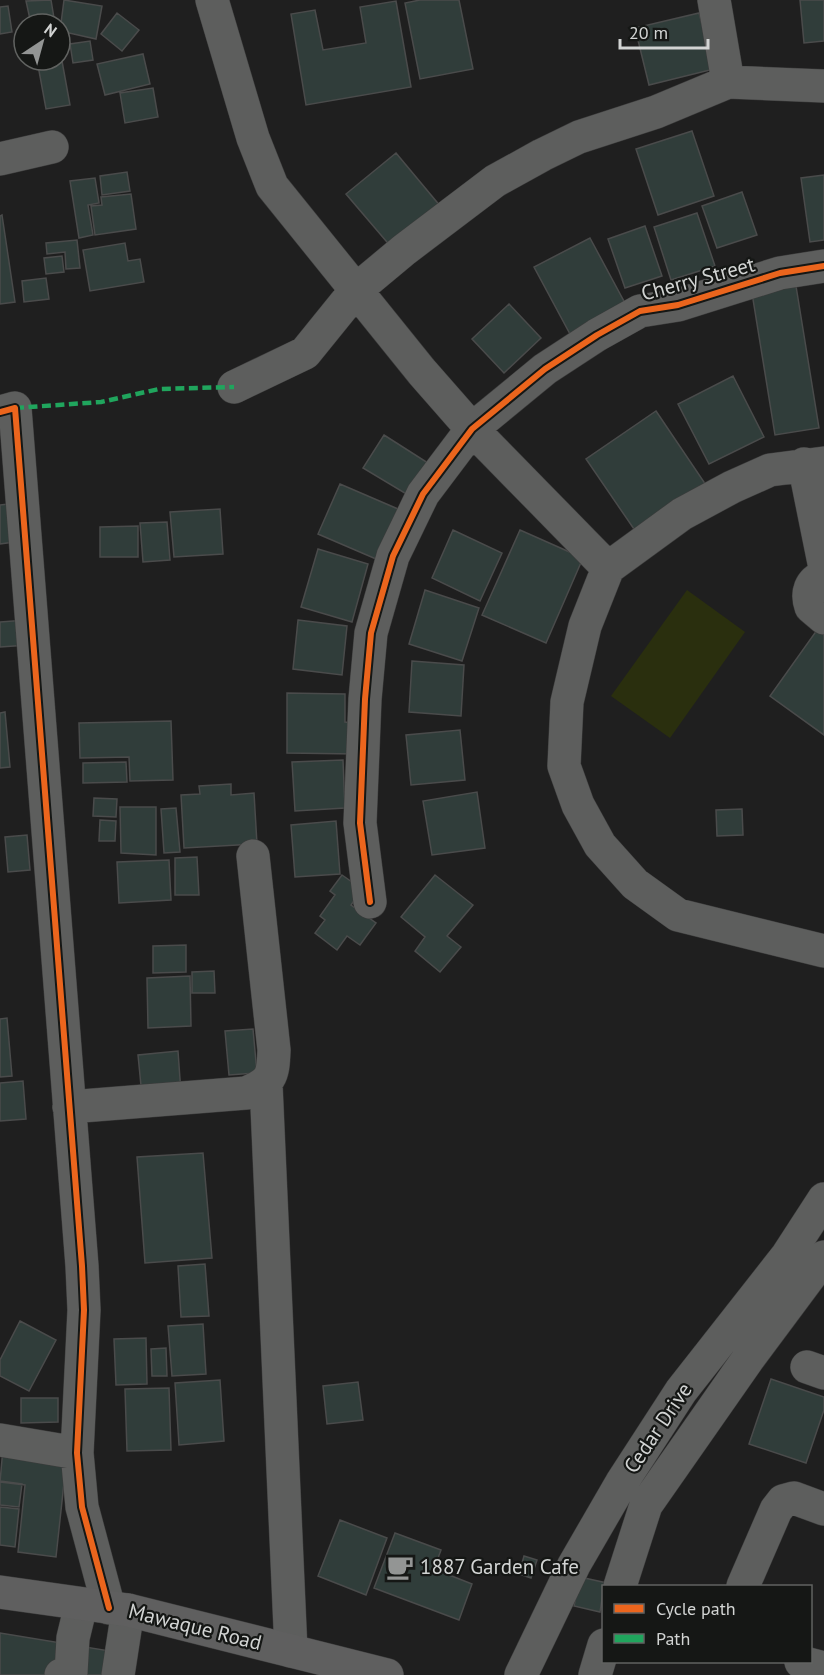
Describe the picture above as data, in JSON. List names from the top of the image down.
{
  "streets": {
    "main road": ["Mawaque Road"],
    "street": ["Cherry Street", "Cedar Drive"]
  },
  "places": {
    "cafe": ["1887 Garden Cafe"]
  },
  "legend": ["Cycle path", "Path"],
  "scale_bar": "20 m",
  "north": "top right"
}
